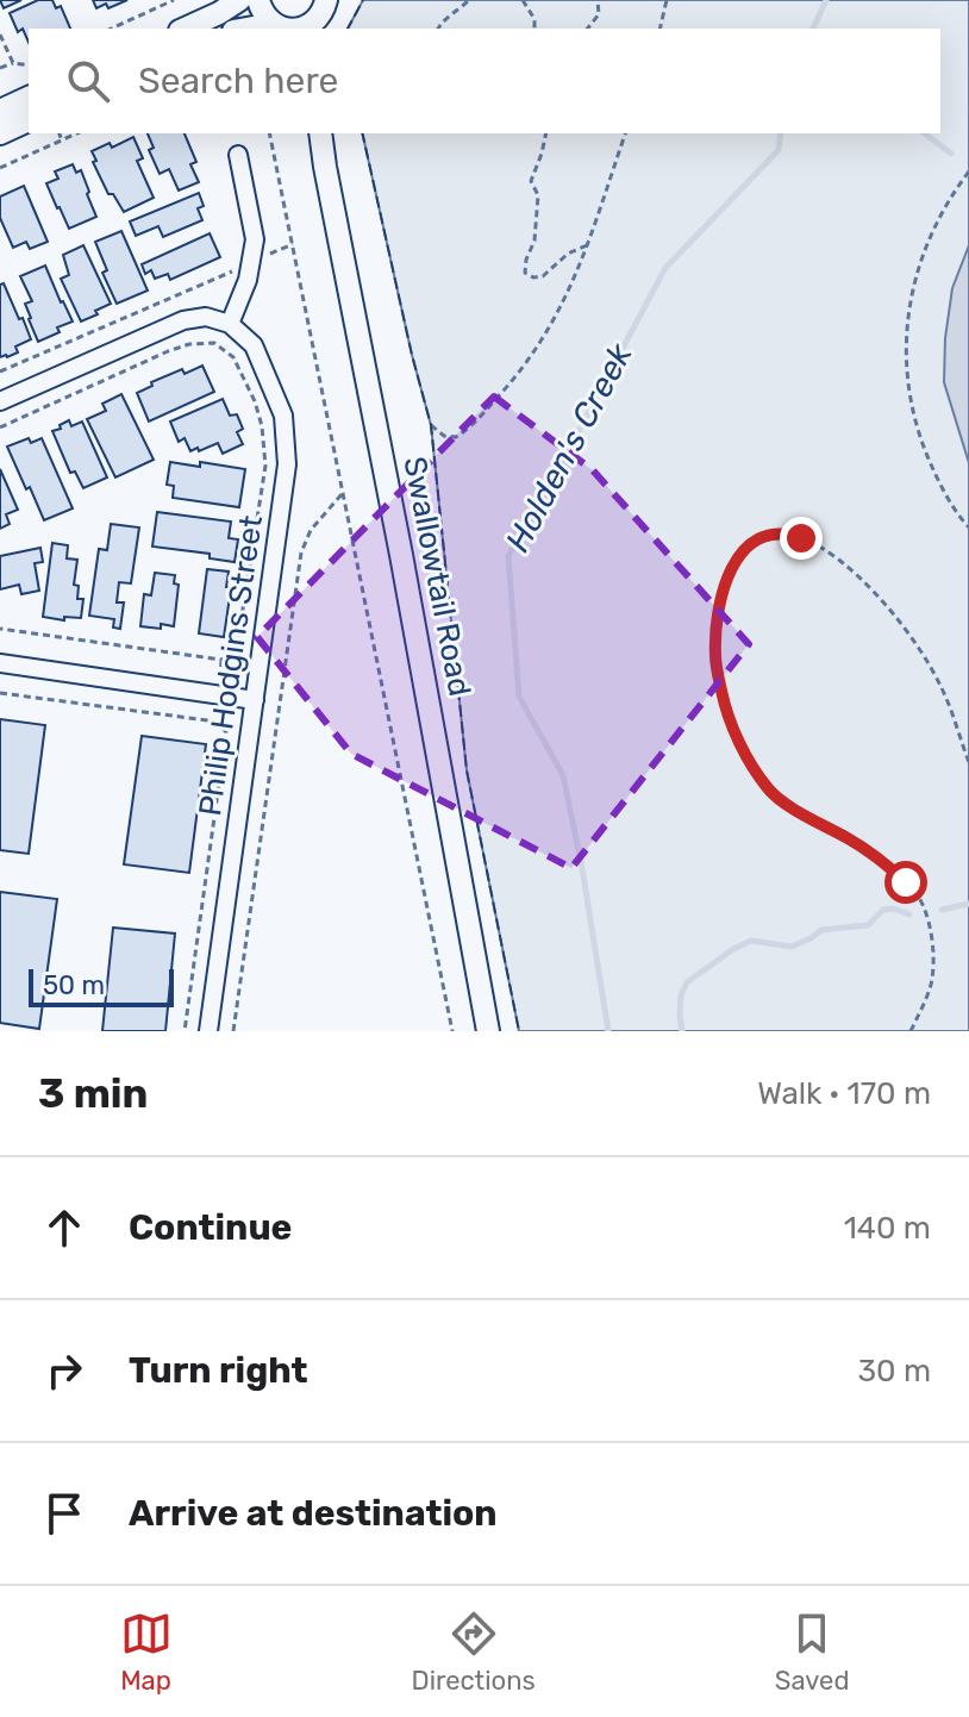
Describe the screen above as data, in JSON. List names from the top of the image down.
{
  "streets": {
    "street": ["Swallowtail Road", "Philip Hodgins Street"]
  },
  "water": ["Holden's Creek"],
  "scale_bar": "50 m",
  "page": {
    "search": "Search here",
    "scale": "50 m",
    "heading": ["3 min", "Walk · 170 m"],
    "list": [
      ["Continue", "140 m"],
      ["Turn right", "30 m"],
      "Arrive at destination"
    ],
    "nav": ["Map", "Directions", "Saved"]
  }
}
